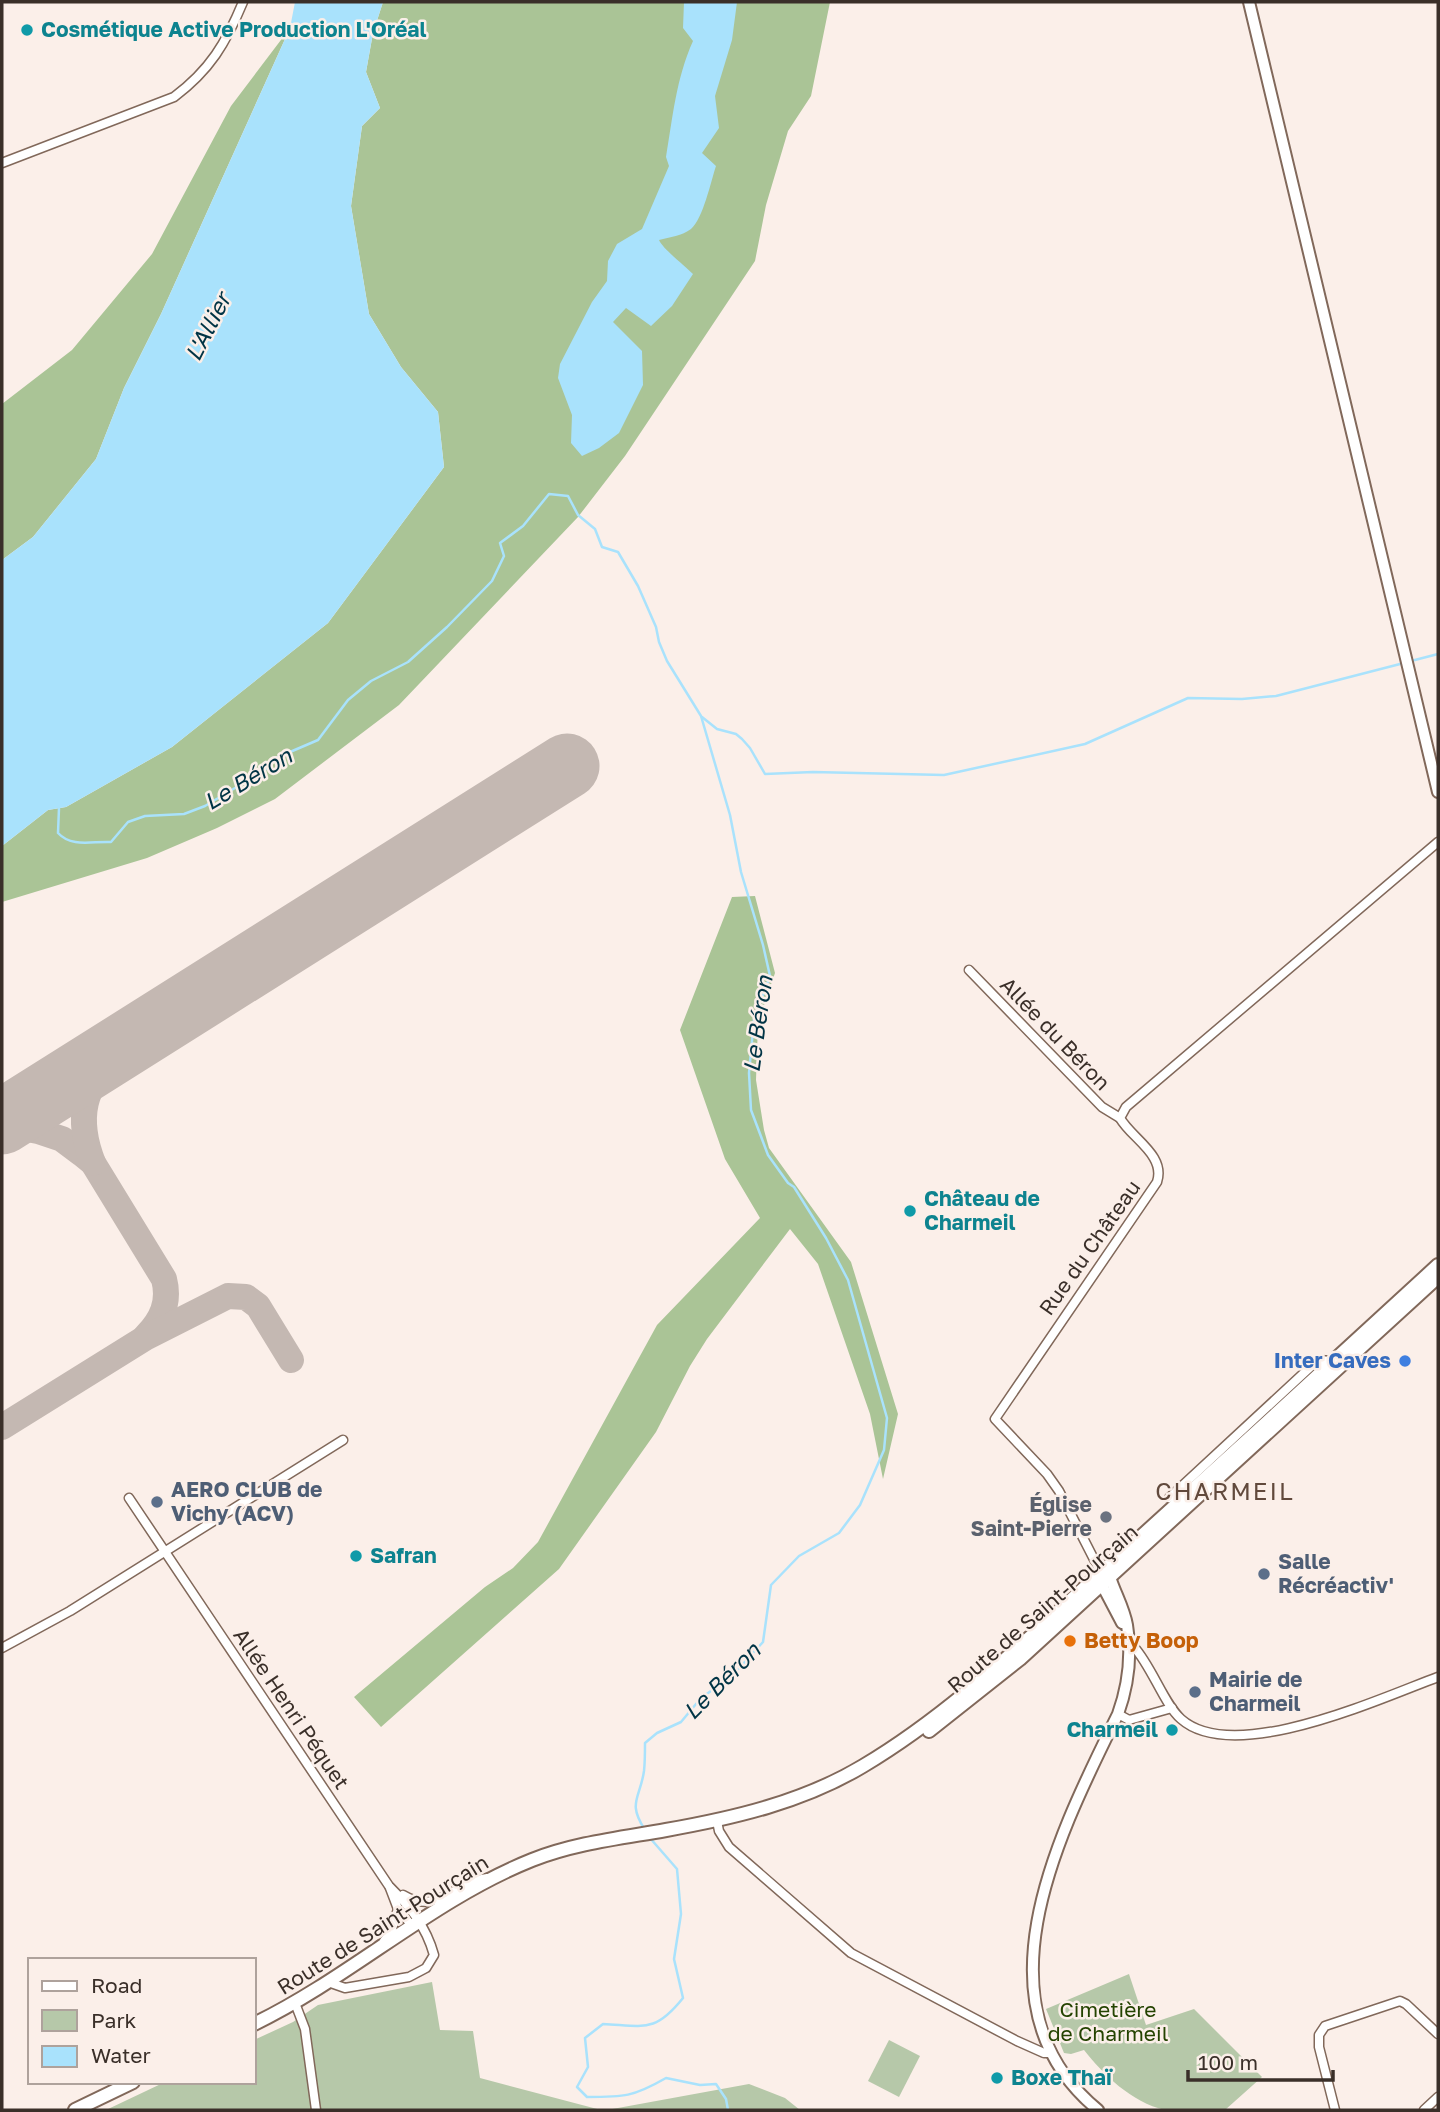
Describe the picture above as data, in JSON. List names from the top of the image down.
{
  "streets": {
    "main road": ["Route de Saint-Pourçain"],
    "street": ["Allée du Béron", "Rue du Château", "Allée Henri Péquet"]
  },
  "crossings": [
    ["Allée du Béron", "Rue du Château"],
    ["Rue du Château", "Route de Saint-Pourçain"],
    ["Route de Saint-Pourçain", "Allée Henri Péquet"]
  ],
  "districts": ["CHARMEIL"],
  "water": ["L'Allier", "Le Béron"],
  "parks": ["Cimetière de Charmeil"],
  "places": [
    "Cosmétique Active Production L'Oréal",
    "Château de Charmeil",
    "Inter Caves",
    "AERO CLUB de Vichy (ACV)",
    "Église Saint-Pierre",
    "Safran",
    "Salle Récréactiv'",
    "Betty Boop",
    "Mairie de Charmeil",
    "Charmeil",
    "Boxe Thaï"
  ],
  "legend": ["Road", "Park", "Water"],
  "scale_bar": "100 m"
}
